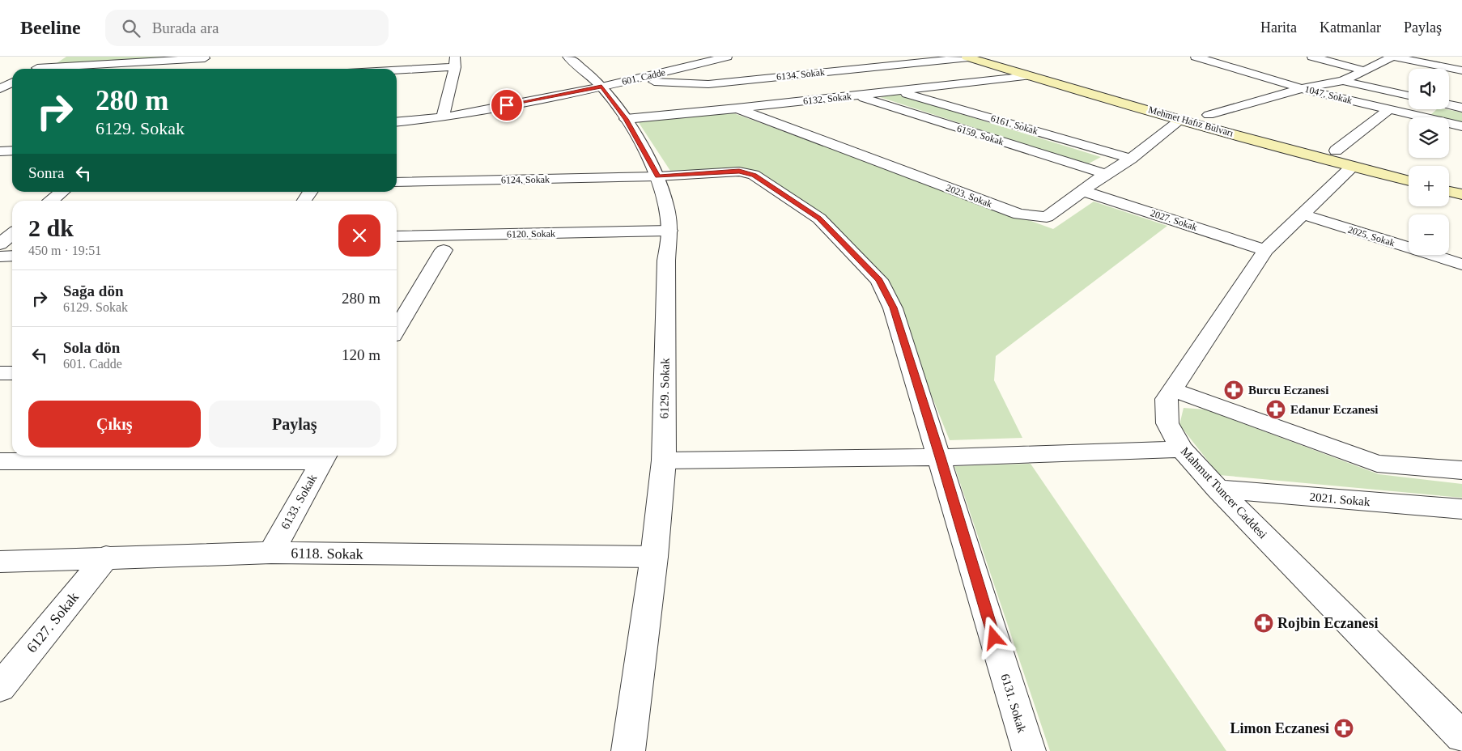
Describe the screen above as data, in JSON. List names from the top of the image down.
{
  "streets": {
    "main road": ["Mehmet Hafız Bulvarı"],
    "street": [
      "6134. Sokak",
      "601. Cadde",
      "1047. Sokak",
      "6132. Sokak",
      "6161. Sokak",
      "6159. Sokak",
      "6124. Sokak",
      "2023. Sokak",
      "2027. Sokak",
      "6120. Sokak",
      "2025. Sokak",
      "6129. Sokak",
      "Mahmut Tuncer Caddesi",
      "2021. Sokak",
      "6133. Sokak",
      "6118. Sokak",
      "6127. Sokak",
      "6131. Sokak"
    ]
  },
  "crossings": [
    ["6134. Sokak", "601. Cadde"],
    ["6134. Sokak", "Mehmet Hafız Bulvarı"],
    ["601. Cadde", "6129. Sokak"],
    ["1047. Sokak", "Mahmut Tuncer Caddesi"],
    ["6132. Sokak", "Mehmet Hafız Bulvarı"],
    ["6132. Sokak", "6161. Sokak"],
    ["6132. Sokak", "6159. Sokak"],
    ["6132. Sokak", "2023. Sokak"],
    ["6132. Sokak", "6129. Sokak"],
    ["Mehmet Hafız Bulvarı", "2023. Sokak"],
    ["Mehmet Hafız Bulvarı", "Mahmut Tuncer Caddesi"],
    ["6161. Sokak", "2023. Sokak"],
    ["6159. Sokak", "2023. Sokak"],
    ["6124. Sokak", "6129. Sokak"],
    ["6124. Sokak", "6131. Sokak"],
    ["2023. Sokak", "2027. Sokak"],
    ["2027. Sokak", "Mahmut Tuncer Caddesi"],
    ["6120. Sokak", "6129. Sokak"],
    ["2025. Sokak", "Mahmut Tuncer Caddesi"],
    ["6129. Sokak", "6118. Sokak"],
    ["6129. Sokak", "6131. Sokak"],
    ["Mahmut Tuncer Caddesi", "2021. Sokak"],
    ["6133. Sokak", "6118. Sokak"],
    ["6118. Sokak", "6127. Sokak"]
  ],
  "places": {
    "pharmacy": [
      "Burcu Eczanesi",
      "Edanur Eczanesi",
      "Rojbin Eczanesi",
      "Limon Eczanesi"
    ]
  },
  "page": {
    "header": "Beeline",
    "search": "Burada ara",
    "nav": ["Harita", "Katmanlar", "Paylaş"],
    "map_buttons": ["+", "−"],
    "turn": ["280 m", "6129. Sokak"],
    "then": "Sonra",
    "heading": ["2 dk", "450 m · 19:51"],
    "list": [
      {
        "name": "Sağa dön",
        "note": "6129. Sokak",
        "value": "280 m"
      },
      {
        "name": "Sola dön",
        "note": "601. Cadde",
        "value": "120 m"
      }
    ],
    "buttons": ["Çıkış", "Paylaş"]
  }
}
